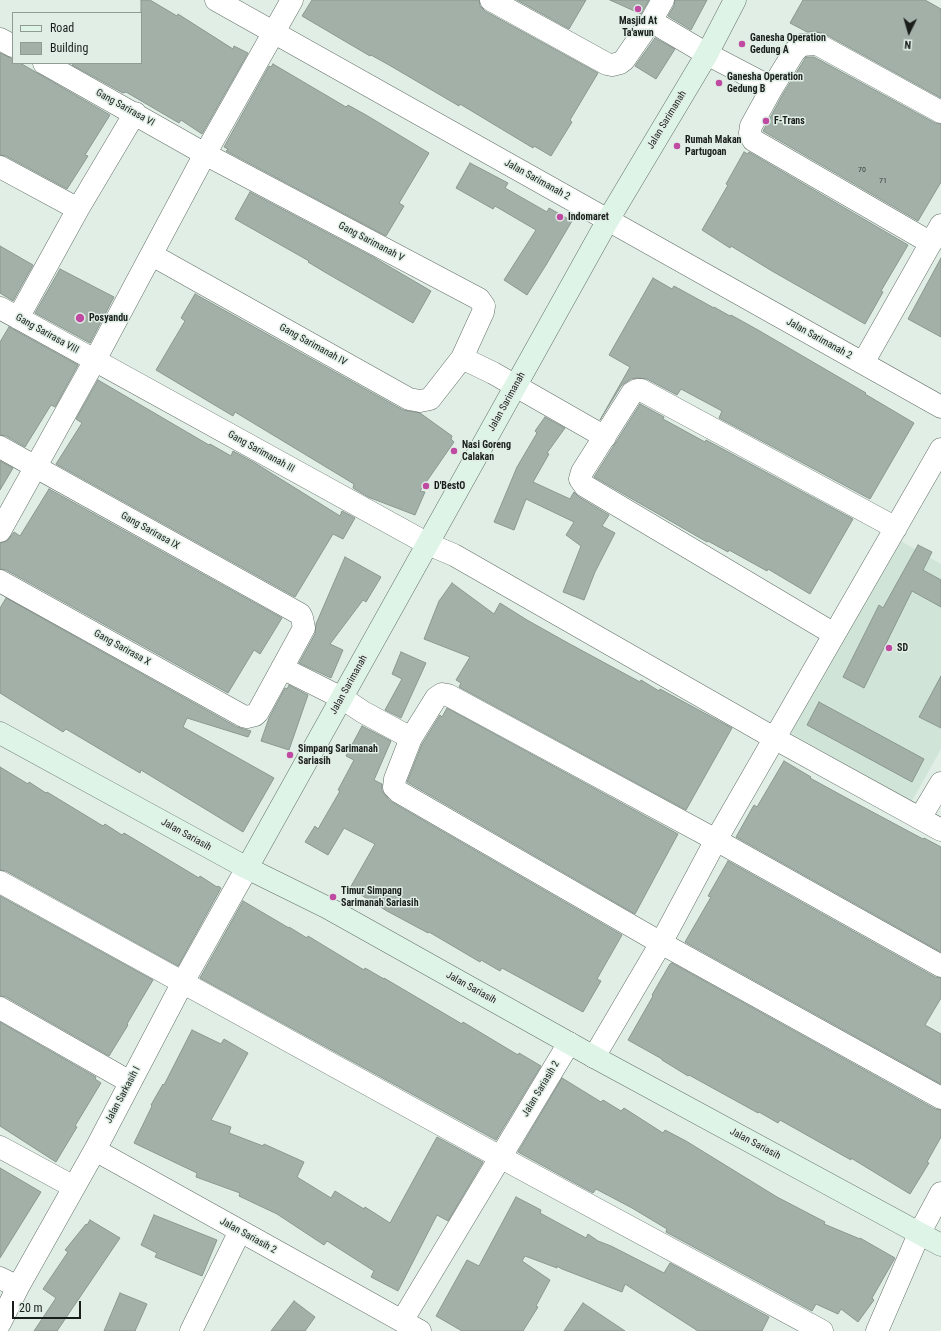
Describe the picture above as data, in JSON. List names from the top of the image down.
{
  "streets": {
    "street": [
      "Gang Sarirasa VI",
      "Jalan Sarimanah",
      "Jalan Sarimanah 2",
      "Gang Sarimanah V",
      "Gang Sarirasa VIII",
      "Gang Sarimanah IV",
      "Gang Sarimanah III",
      "Gang Sarirasa IX",
      "Gang Sarirasa X",
      "Jalan Sariasih",
      "Jalan Sariasih 2",
      "Jalan Sarkasih I"
    ]
  },
  "crossings": [
    ["Gang Sarirasa VI", "Gang Sarimanah V"],
    ["Jalan Sarimanah", "Jalan Sarimanah 2"],
    ["Jalan Sarimanah", "Gang Sarimanah III"],
    ["Jalan Sarimanah", "Jalan Sariasih"],
    ["Jalan Sarimanah", "Jalan Sarkasih I"],
    ["Gang Sarimanah V", "Gang Sarimanah IV"],
    ["Gang Sarirasa VIII", "Gang Sarimanah III"],
    ["Gang Sarirasa IX", "Gang Sarirasa X"],
    ["Jalan Sariasih", "Jalan Sariasih 2"],
    ["Jalan Sariasih", "Jalan Sarkasih I"],
    ["Jalan Sariasih 2", "Jalan Sarkasih I"]
  ],
  "places": [
    "Masjid At Ta'awun",
    "Ganesha Operation Gedung A",
    "Ganesha Operation Gedung B",
    "F-Trans",
    "Rumah Makan Partugoan",
    "Indomaret",
    "Posyandu",
    "Nasi Goreng Calakan",
    "D'BestO",
    "SD",
    "Simpang Sarimanah Sariasih",
    "Timur Simpang Sarimanah Sariasih"
  ],
  "house_numbers": ["70", "71"],
  "legend": ["Road", "Building"],
  "scale_bar": "20 m",
  "north": "bottom"
}
